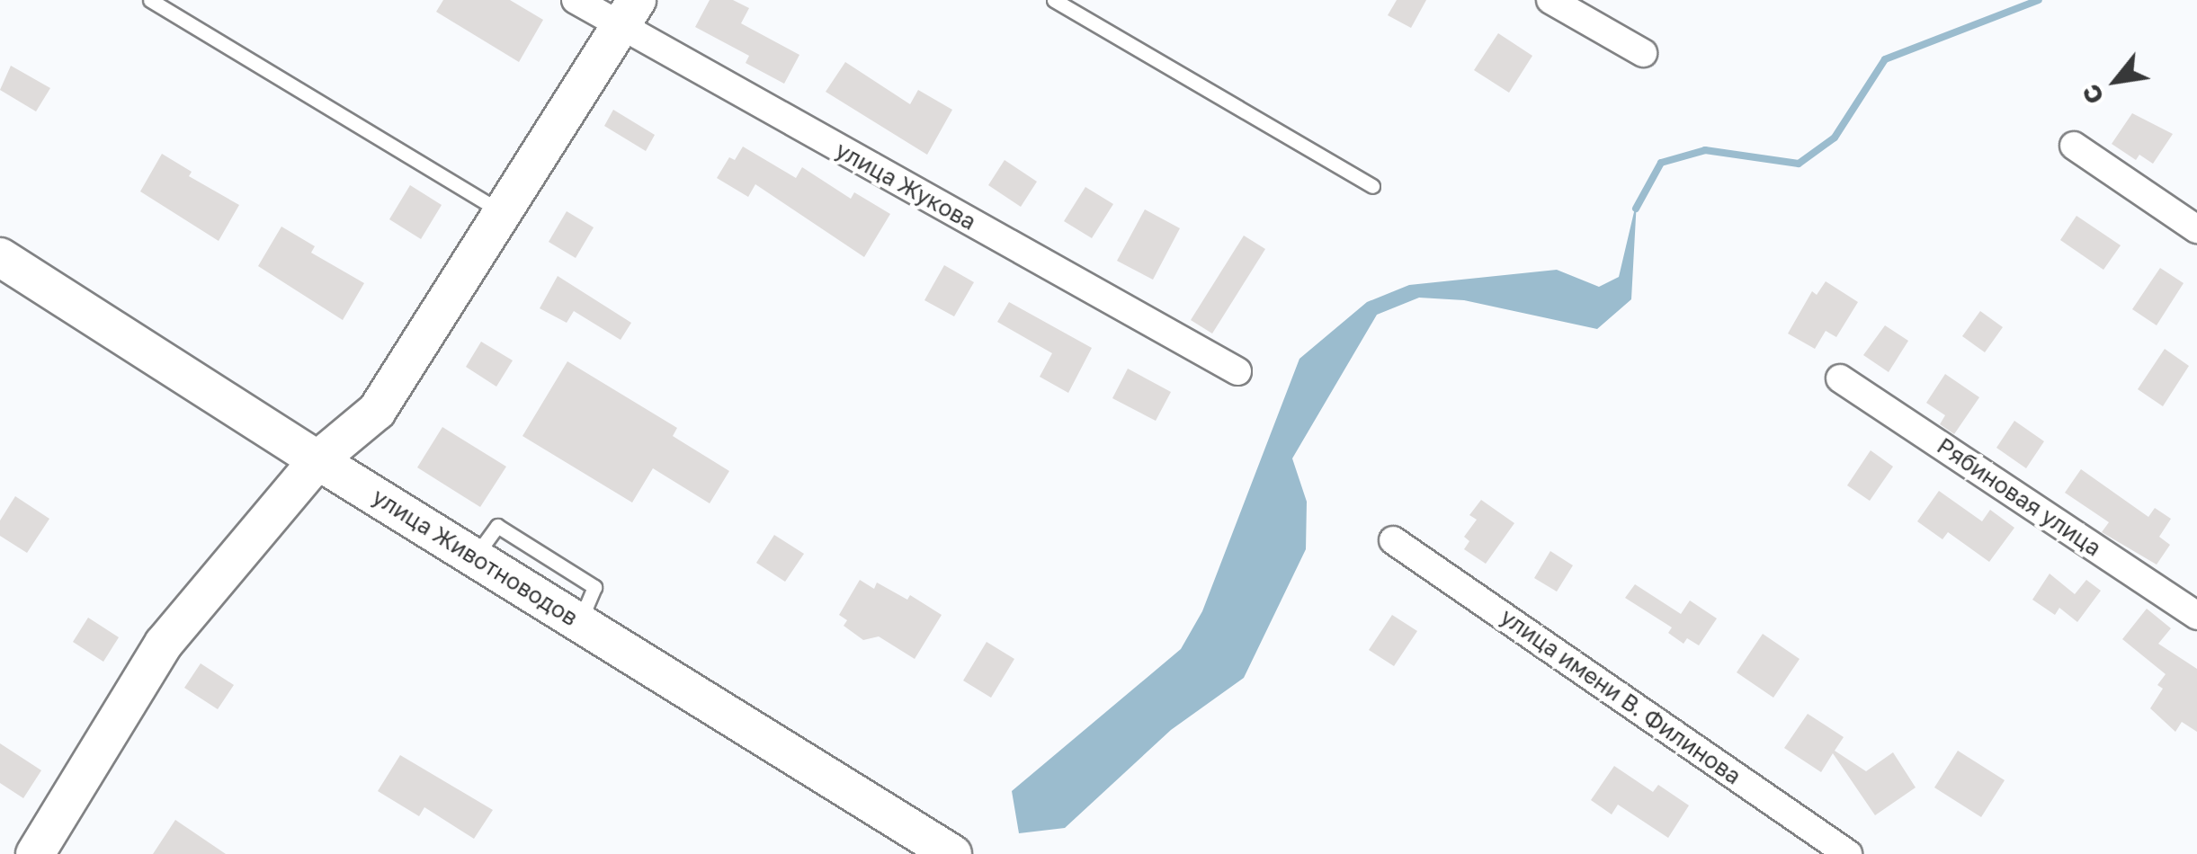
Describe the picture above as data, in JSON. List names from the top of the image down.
{
  "streets": {
    "main road": ["улица Животноводов"],
    "street": ["улица Жукова", "Рябиновая улица", "улица имени В. Филинова"]
  },
  "north": "bottom left"
}
